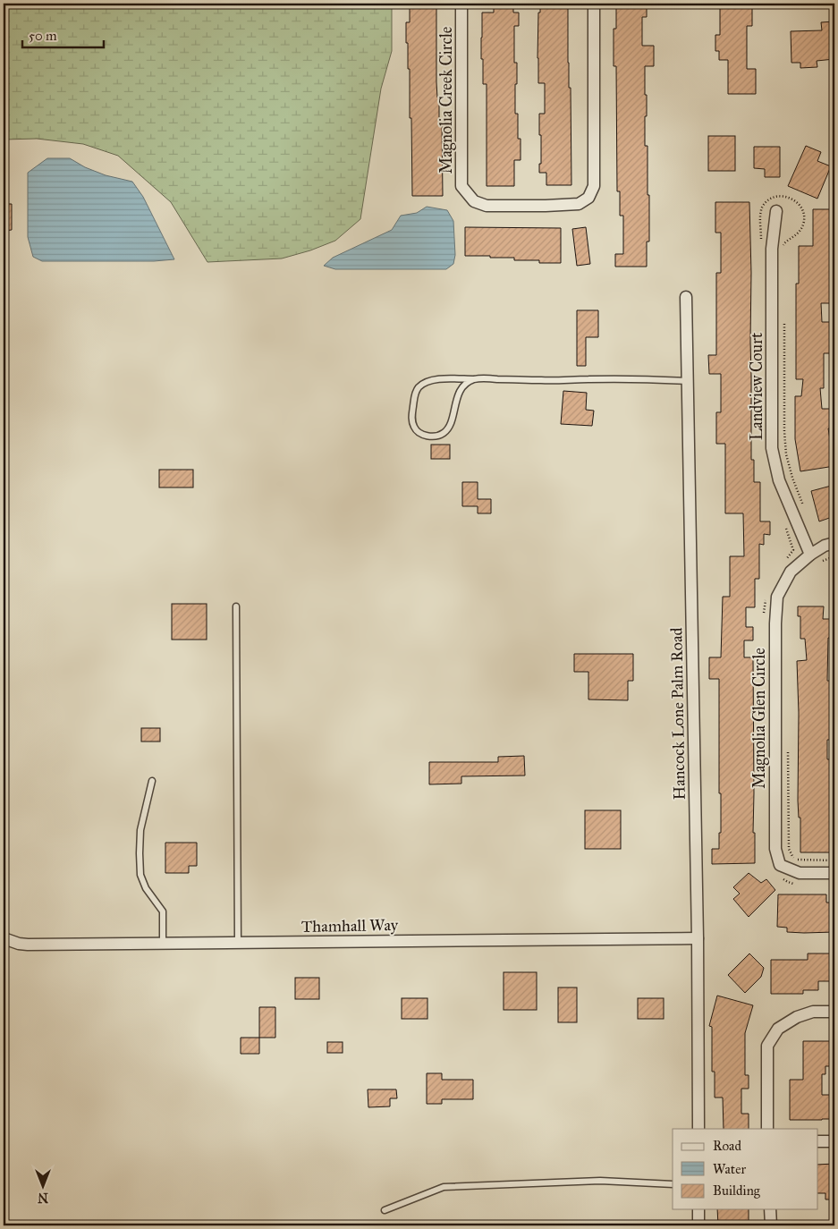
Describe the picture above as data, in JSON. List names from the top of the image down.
{
  "streets": {
    "street": [
      "Magnolia Creek Circle",
      "Landview Court",
      "Hancock Lone Palm Road",
      "Magnolia Glen Circle",
      "Thamhall Way"
    ]
  },
  "crossings": [
    ["Landview Court", "Magnolia Glen Circle"],
    ["Hancock Lone Palm Road", "Thamhall Way"]
  ],
  "legend": ["Road", "Water", "Building"],
  "scale_bar": "50 m",
  "north": "bottom"
}
